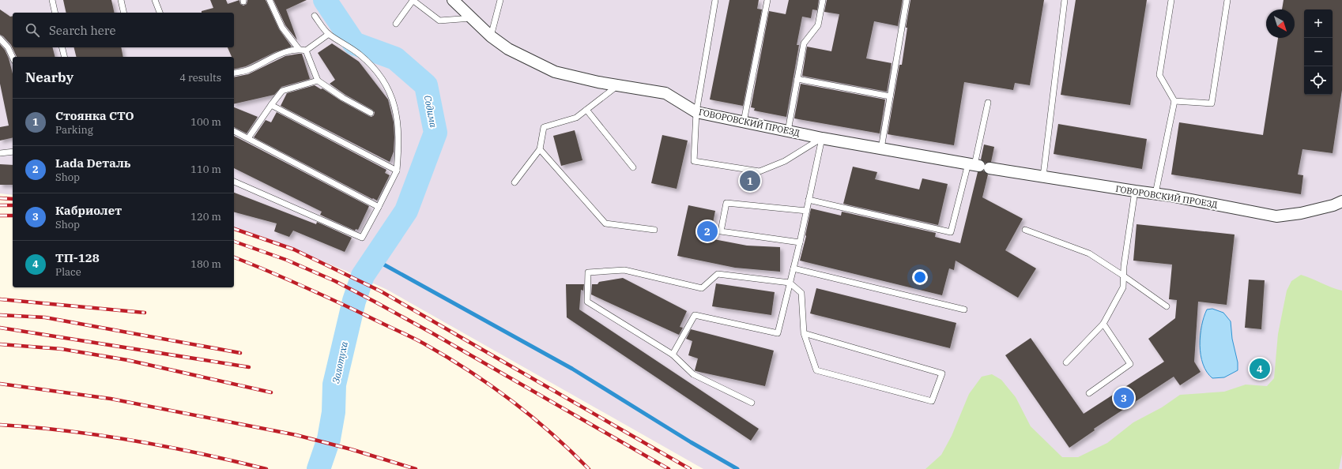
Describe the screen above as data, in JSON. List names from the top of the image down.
{
  "streets": {
    "street": ["ГОВОРОВСКИЙ ПРОЕЗД"]
  },
  "water": ["Содима", "Золотуха"],
  "north": "bottom right",
  "page": {
    "map_buttons": ["+", "−"],
    "search": "Search here",
    "heading": ["Nearby", "4 results"],
    "list": [
      {
        "mark": "1",
        "name": "Стоянка СТО",
        "note": "Parking",
        "value": "100 m"
      },
      {
        "mark": "2",
        "name": "Lada Dеталь",
        "note": "Shop",
        "value": "110 m"
      },
      {
        "mark": "3",
        "name": "Кабриолет",
        "note": "Shop",
        "value": "120 m"
      },
      {
        "mark": "4",
        "name": "ТП-128",
        "note": "Place",
        "value": "180 m"
      }
    ],
    "pins": [
      "1",
      "2",
      "4",
      "3"
    ]
  }
}
